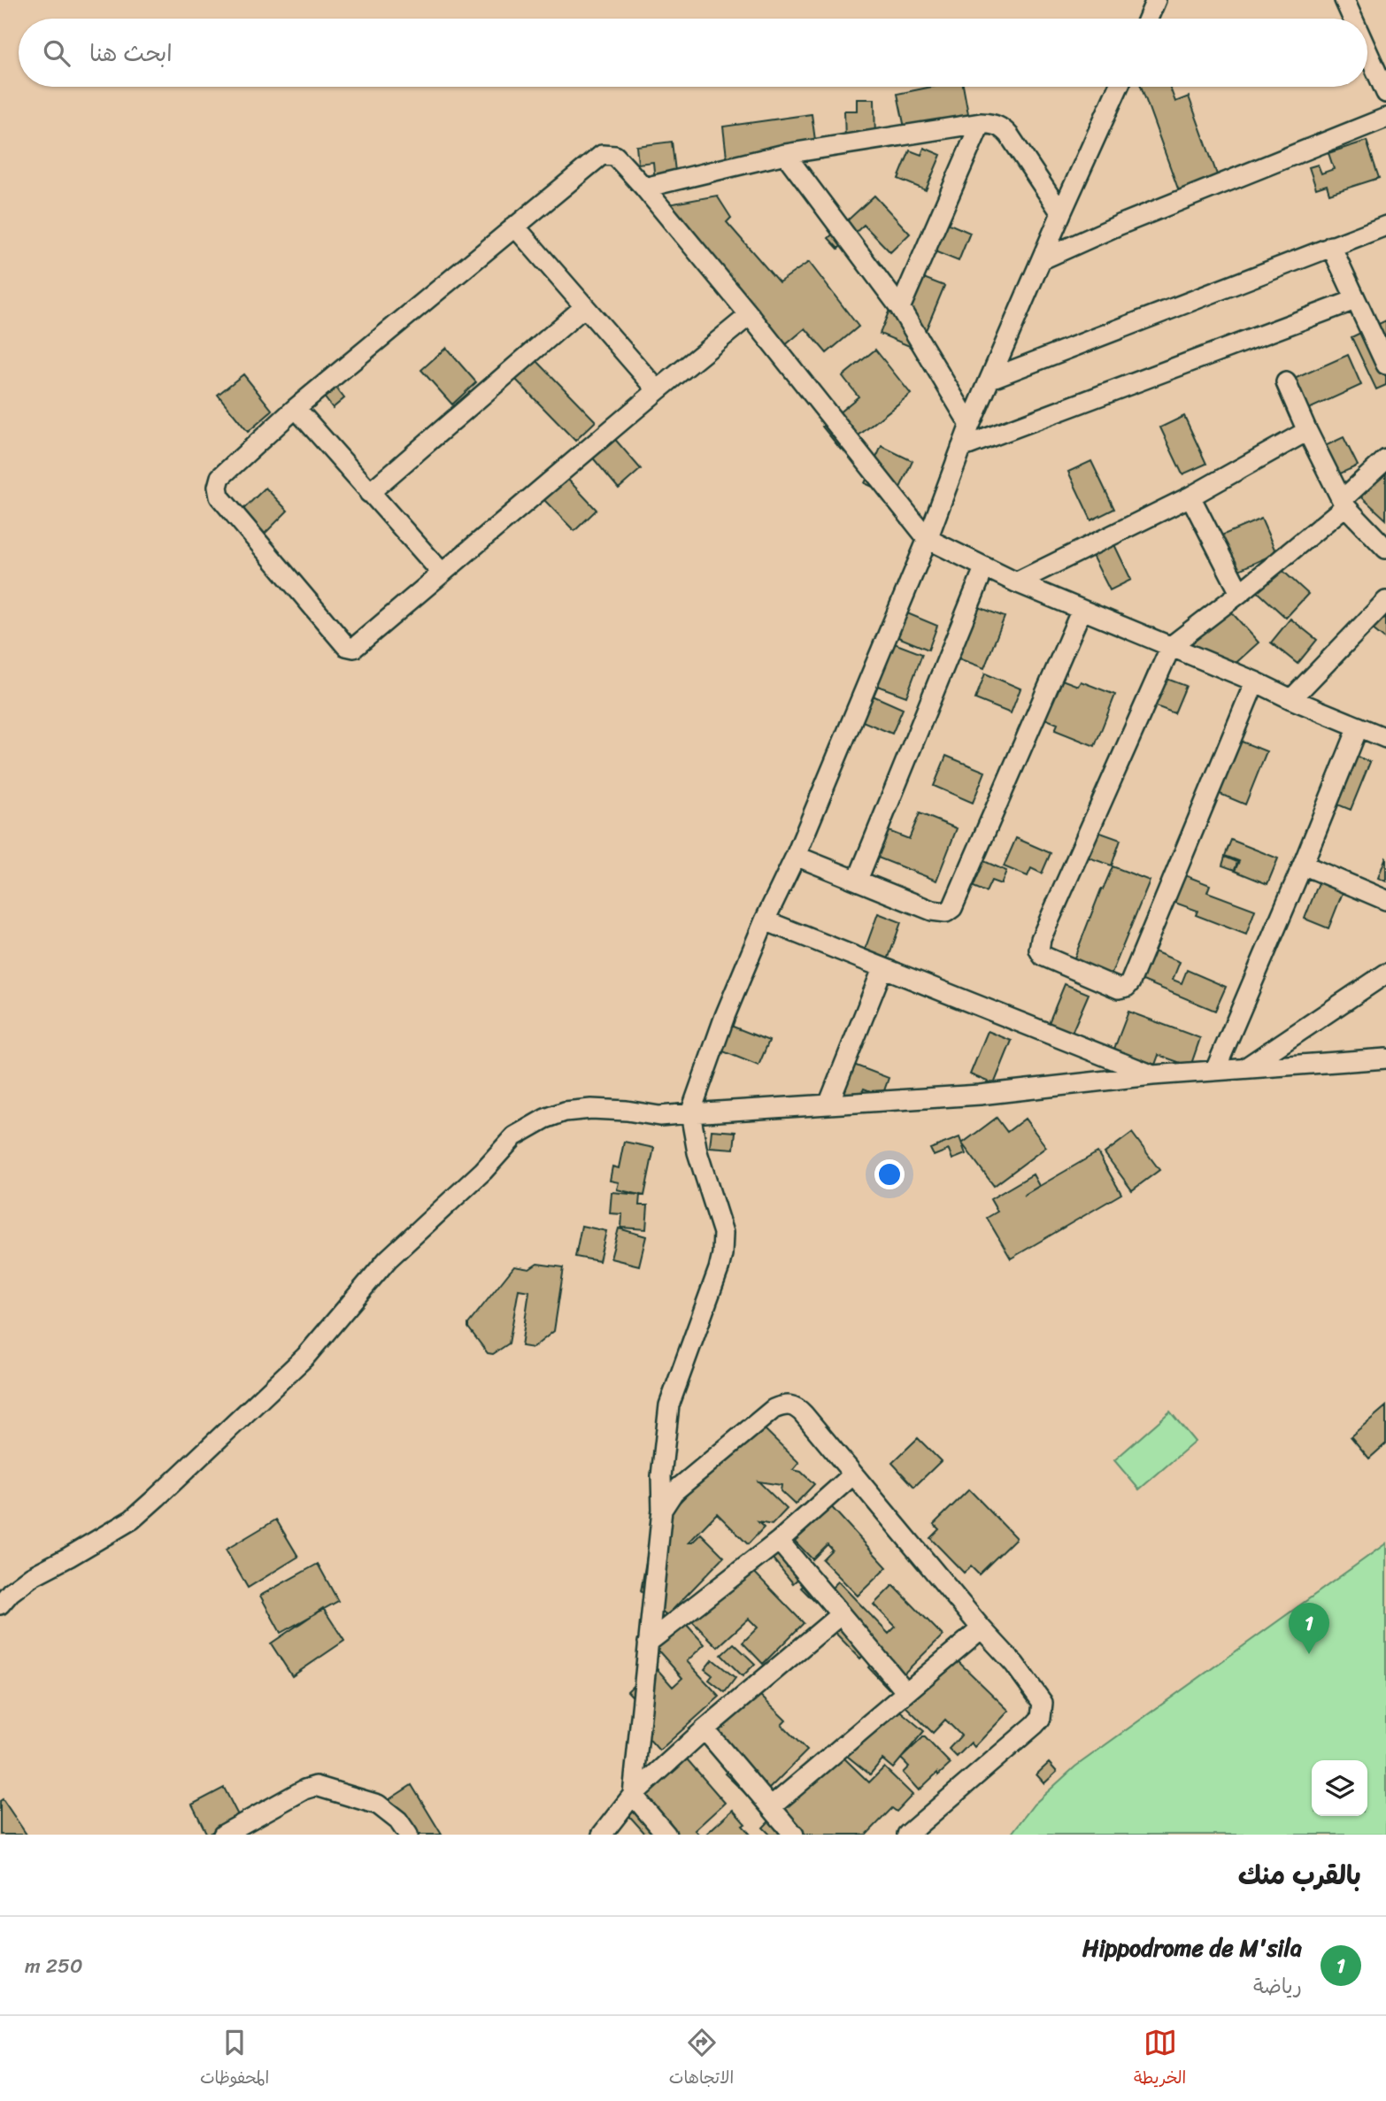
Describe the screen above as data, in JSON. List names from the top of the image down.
{
  "page": {
    "search": "ابحث هنا",
    "pins": "1",
    "heading": "بالقرب منك",
    "list": [
      {
        "mark": "1",
        "name": "Hippodrome de M'sila",
        "note": "رياضة",
        "value": "250 m"
      }
    ],
    "nav": ["الخريطة", "الاتجاهات", "المحفوظات"]
  }
}
